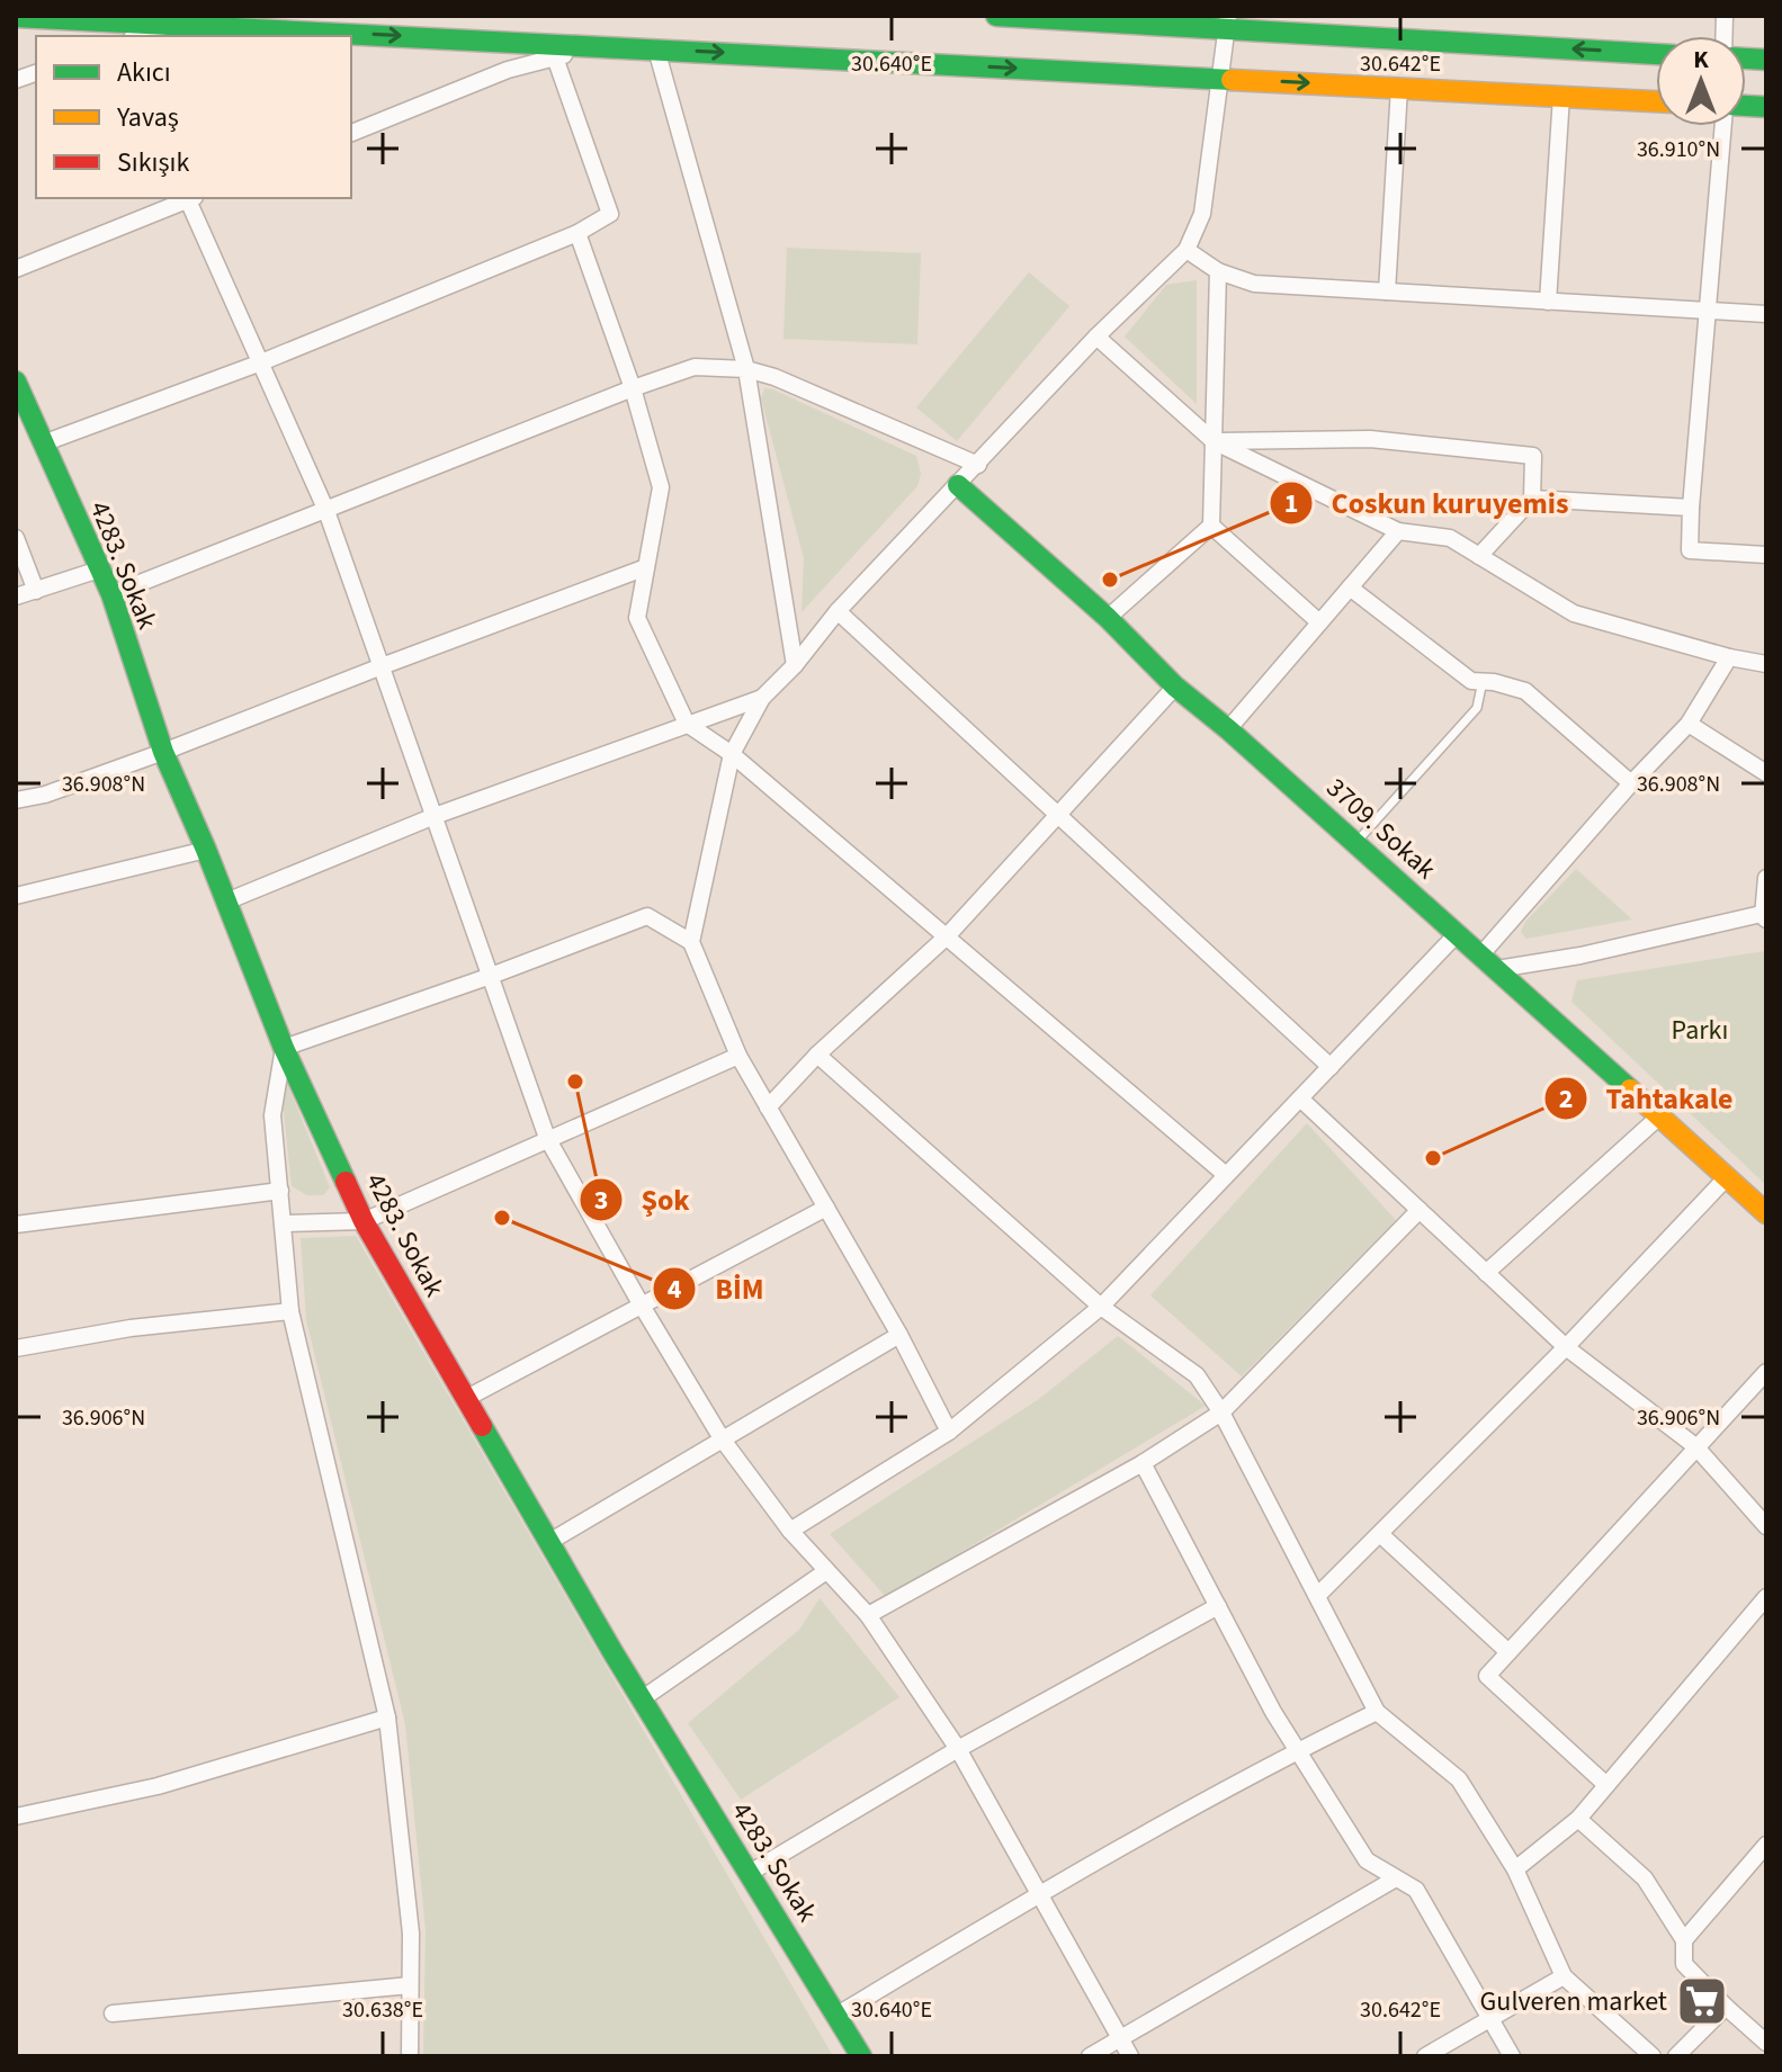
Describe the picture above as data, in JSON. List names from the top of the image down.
{
  "streets": {
    "street": ["4283. Sokak", "3709. Sokak"]
  },
  "parks": ["Parkı"],
  "places": {
    "other": [
      "Coskun kuruyemis",
      "Şok",
      "Tahtakale",
      "BİM"
    ],
    "supermarket": ["Gulveren market"]
  },
  "legend": ["Akıcı", "Yavaş", "Sıkışık"],
  "north": "top",
  "coordinates": [
    "30.640°E",
    "30.642°E",
    "36.910°N",
    "36.908°N",
    "36.906°N",
    "30.638°E"
  ]
}
